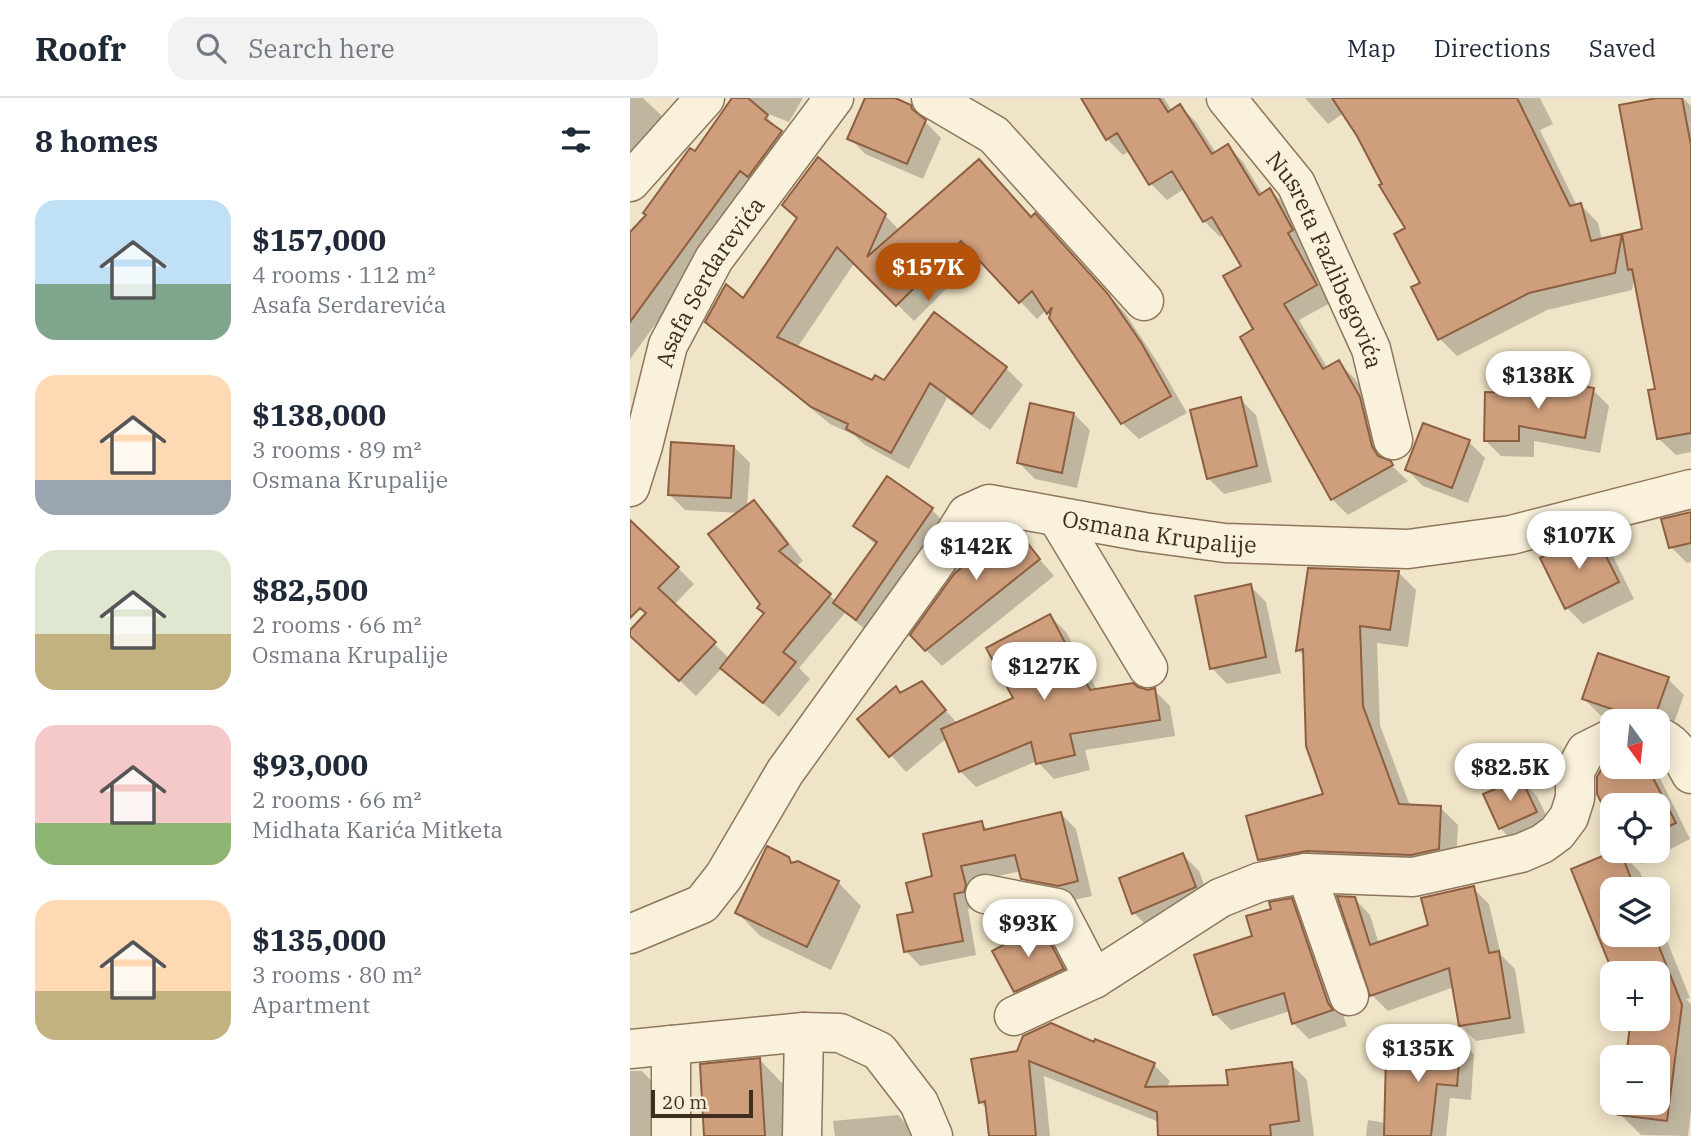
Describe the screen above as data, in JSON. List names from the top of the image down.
{
  "streets": {
    "street": ["Nusreta Fazlibegovića", "Asafa Serdarevića", "Osmana Krupalije"]
  },
  "scale_bar": "20 m",
  "north": "bottom",
  "page": {
    "header": "Roofr",
    "search": "Search here",
    "nav": ["Map", "Directions", "Saved"],
    "heading": "8 homes",
    "list": [
      {
        "name": "$157,000",
        "note": "4 rooms · 112 m² · Asafa Serdarevića"
      },
      {
        "name": "$138,000",
        "note": "3 rooms · 89 m² · Osmana Krupalije"
      },
      {
        "name": "$82,500",
        "note": "2 rooms · 66 m² · Osmana Krupalije"
      },
      {
        "name": "$93,000",
        "note": "2 rooms · 66 m² · Midhata Karića Mitketa"
      },
      {
        "name": "$135,000",
        "note": "3 rooms · 80 m² · Apartment"
      }
    ],
    "price": [
      "$157K",
      "$138K",
      "$107K",
      "$142K",
      "$127K",
      "$82.5K",
      "$93K",
      "$135K"
    ],
    "map_buttons": ["+", "−"],
    "scale": "20 m"
  }
}
